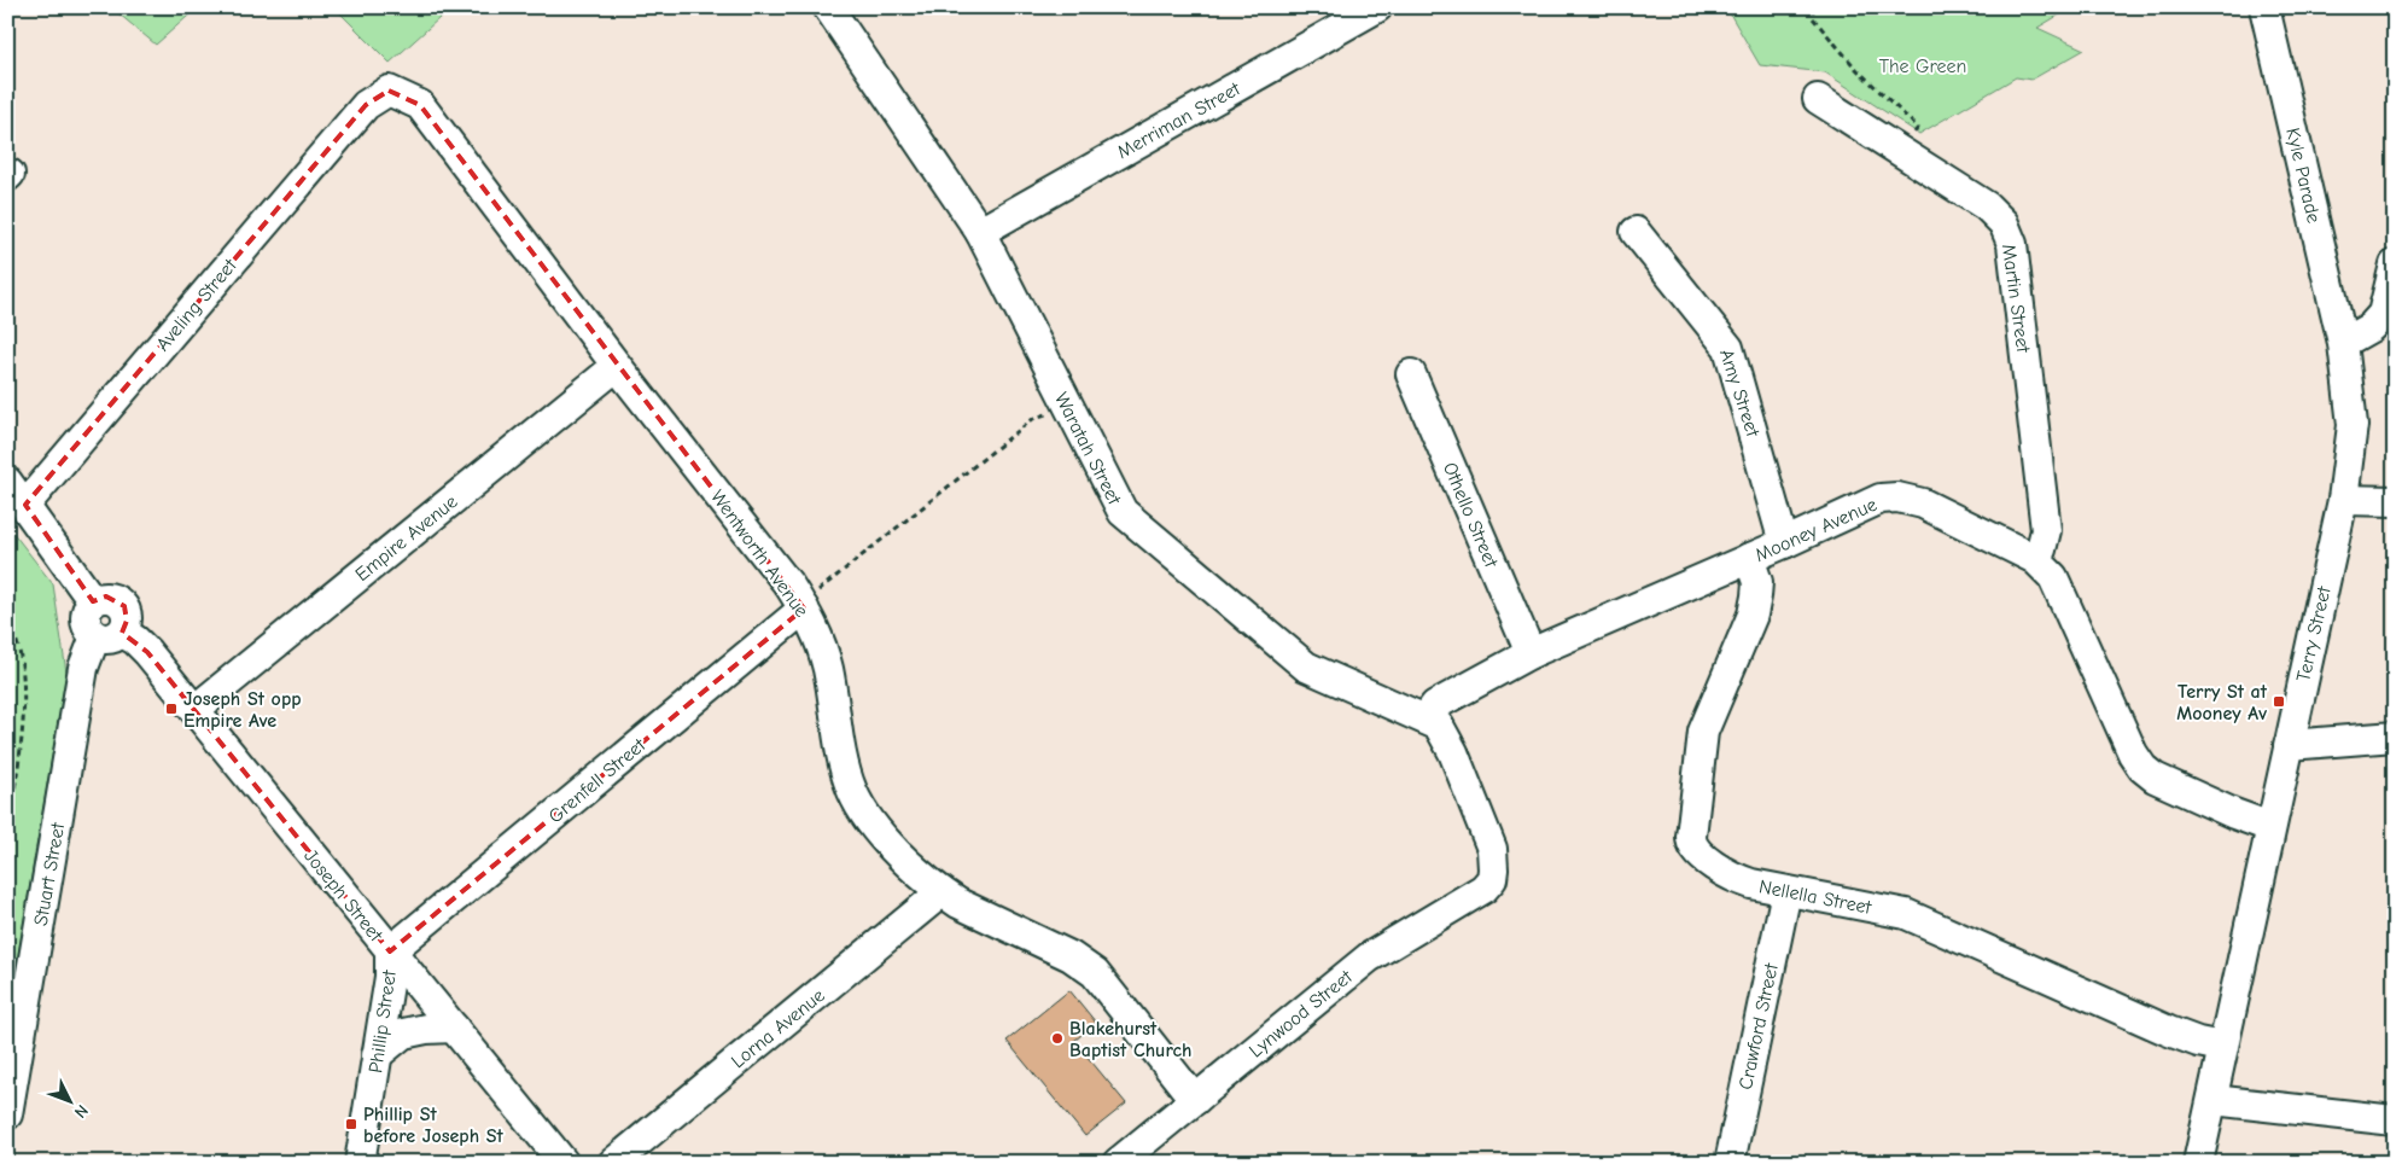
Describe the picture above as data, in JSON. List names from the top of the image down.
{
  "streets": {
    "street": [
      "Merriman Street",
      "Kyle Parade",
      "Martin Street",
      "Aveling Street",
      "Amy Street",
      "Waratah Street",
      "Othello Street",
      "Mooney Avenue",
      "Empire Avenue",
      "Wentworth Avenue",
      "Terry Street",
      "Grenfell Street",
      "Stuart Street",
      "Joseph Street",
      "Nellella Street",
      "Lynwood Street",
      "Phillip Street",
      "Crawford Street",
      "Lorna Avenue"
    ]
  },
  "crossings": [
    ["Merriman Street", "Waratah Street"],
    ["Kyle Parade", "Terry Street"],
    ["Martin Street", "Mooney Avenue"],
    ["Aveling Street", "Wentworth Avenue"],
    ["Amy Street", "Mooney Avenue"],
    ["Waratah Street", "Mooney Avenue"],
    ["Waratah Street", "Lynwood Street"],
    ["Othello Street", "Mooney Avenue"],
    ["Mooney Avenue", "Terry Street"],
    ["Mooney Avenue", "Nellella Street"],
    ["Empire Avenue", "Wentworth Avenue"],
    ["Empire Avenue", "Joseph Street"],
    ["Wentworth Avenue", "Grenfell Street"],
    ["Wentworth Avenue", "Lynwood Street"],
    ["Wentworth Avenue", "Lorna Avenue"],
    ["Terry Street", "Nellella Street"],
    ["Grenfell Street", "Joseph Street"],
    ["Grenfell Street", "Phillip Street"],
    ["Stuart Street", "Joseph Street"],
    ["Joseph Street", "Phillip Street"],
    ["Nellella Street", "Crawford Street"]
  ],
  "parks": ["The Green"],
  "places": {
    "transit": ["Terry St at Mooney Av", "Joseph St opp Empire Ave", "Phillip St before Joseph St"],
    "other": ["Blakehurst Baptist Church"]
  },
  "north": "bottom right"
}
